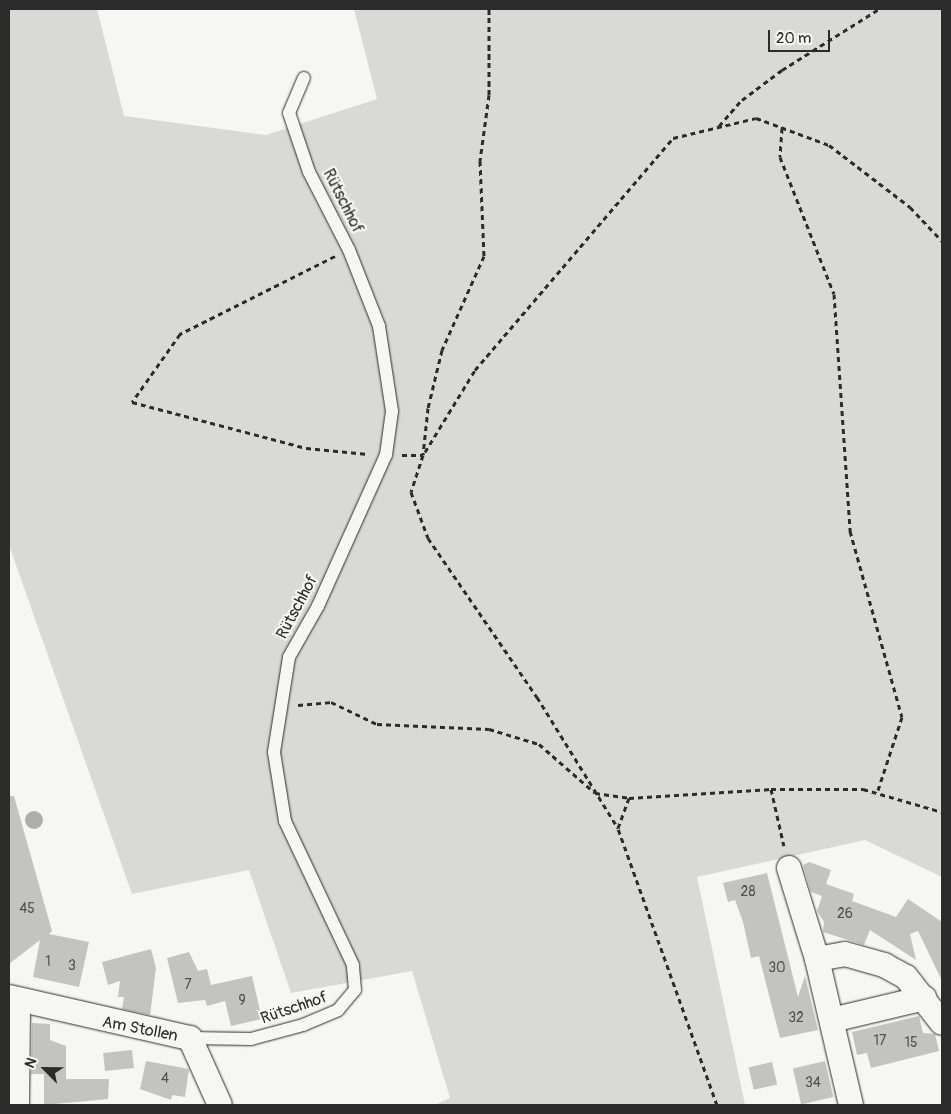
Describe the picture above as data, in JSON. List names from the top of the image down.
{
  "streets": {
    "street": ["Am Stollen"],
    "lane": ["Rütschhof"]
  },
  "crossings": [
    ["Rütschhof", "Am Stollen"]
  ],
  "house_numbers": [
    "28",
    "45",
    "26",
    "1",
    "3",
    "30",
    "7",
    "9",
    "32",
    "17",
    "15",
    "4",
    "34"
  ],
  "scale_bar": "20 m",
  "north": "top left"
}
